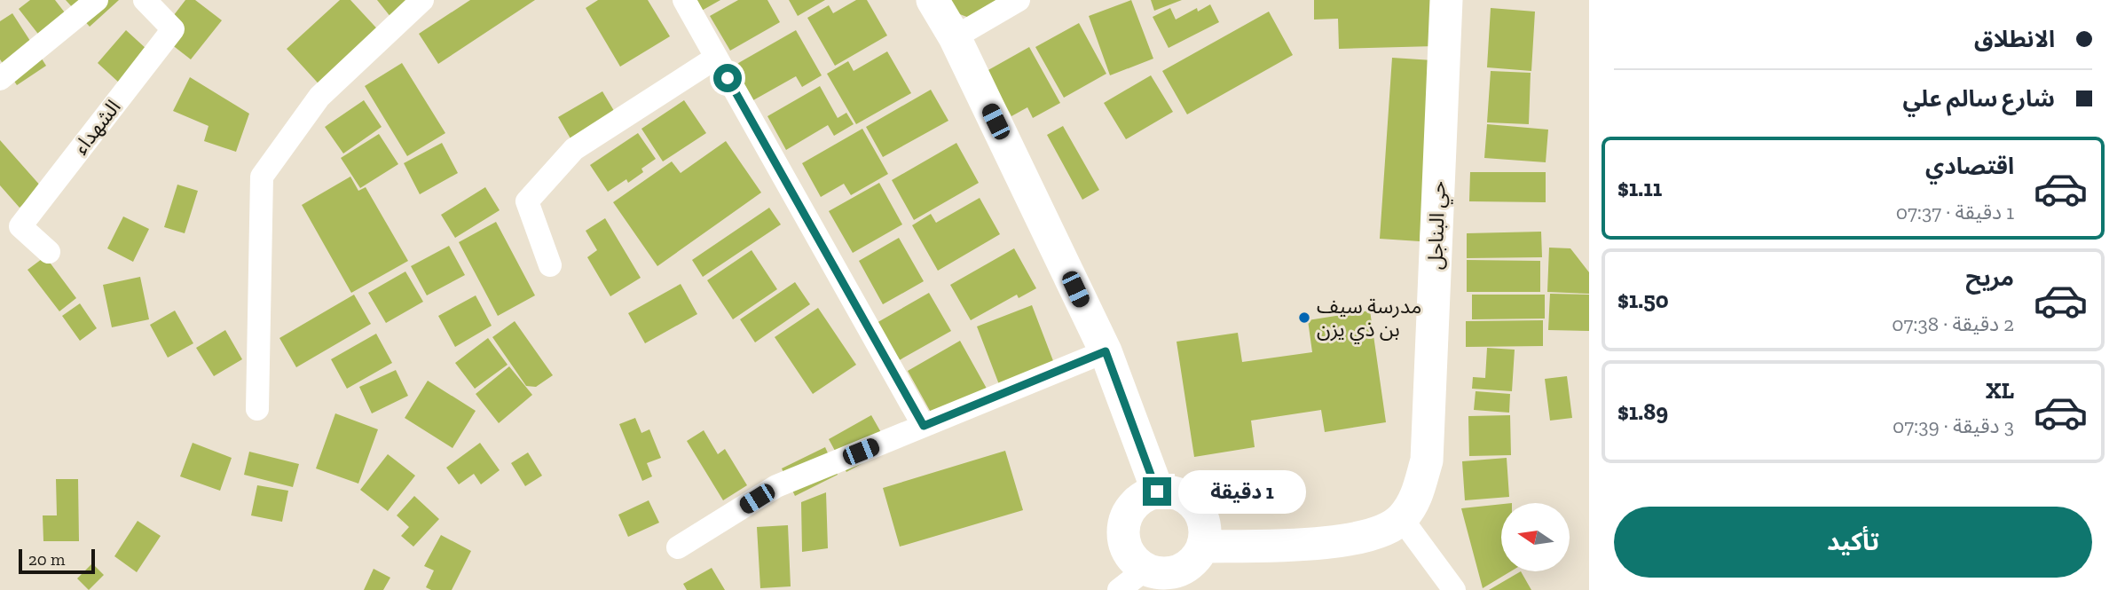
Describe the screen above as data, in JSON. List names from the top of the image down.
{
  "streets": {
    "street": ["الشهداء", "حي البناجل"]
  },
  "places": ["مدرسة سيف بن ذي يزن"],
  "scale_bar": "20 m",
  "north": "left",
  "page": {
    "banner": ["الانطلاق", "شارع سالم علي"],
    "list": [
      {
        "name": "اقتصادي",
        "note": "1 دقيقة · 07:37",
        "value": "$1.11"
      },
      {
        "name": "مريح",
        "note": "2 دقيقة · 07:38",
        "value": "$1.50"
      },
      {
        "name": "XL",
        "note": "3 دقيقة · 07:39",
        "value": "$1.89"
      }
    ],
    "bubble": "1 دقيقة",
    "buttons": "تأكيد",
    "scale": "20 m"
  }
}
